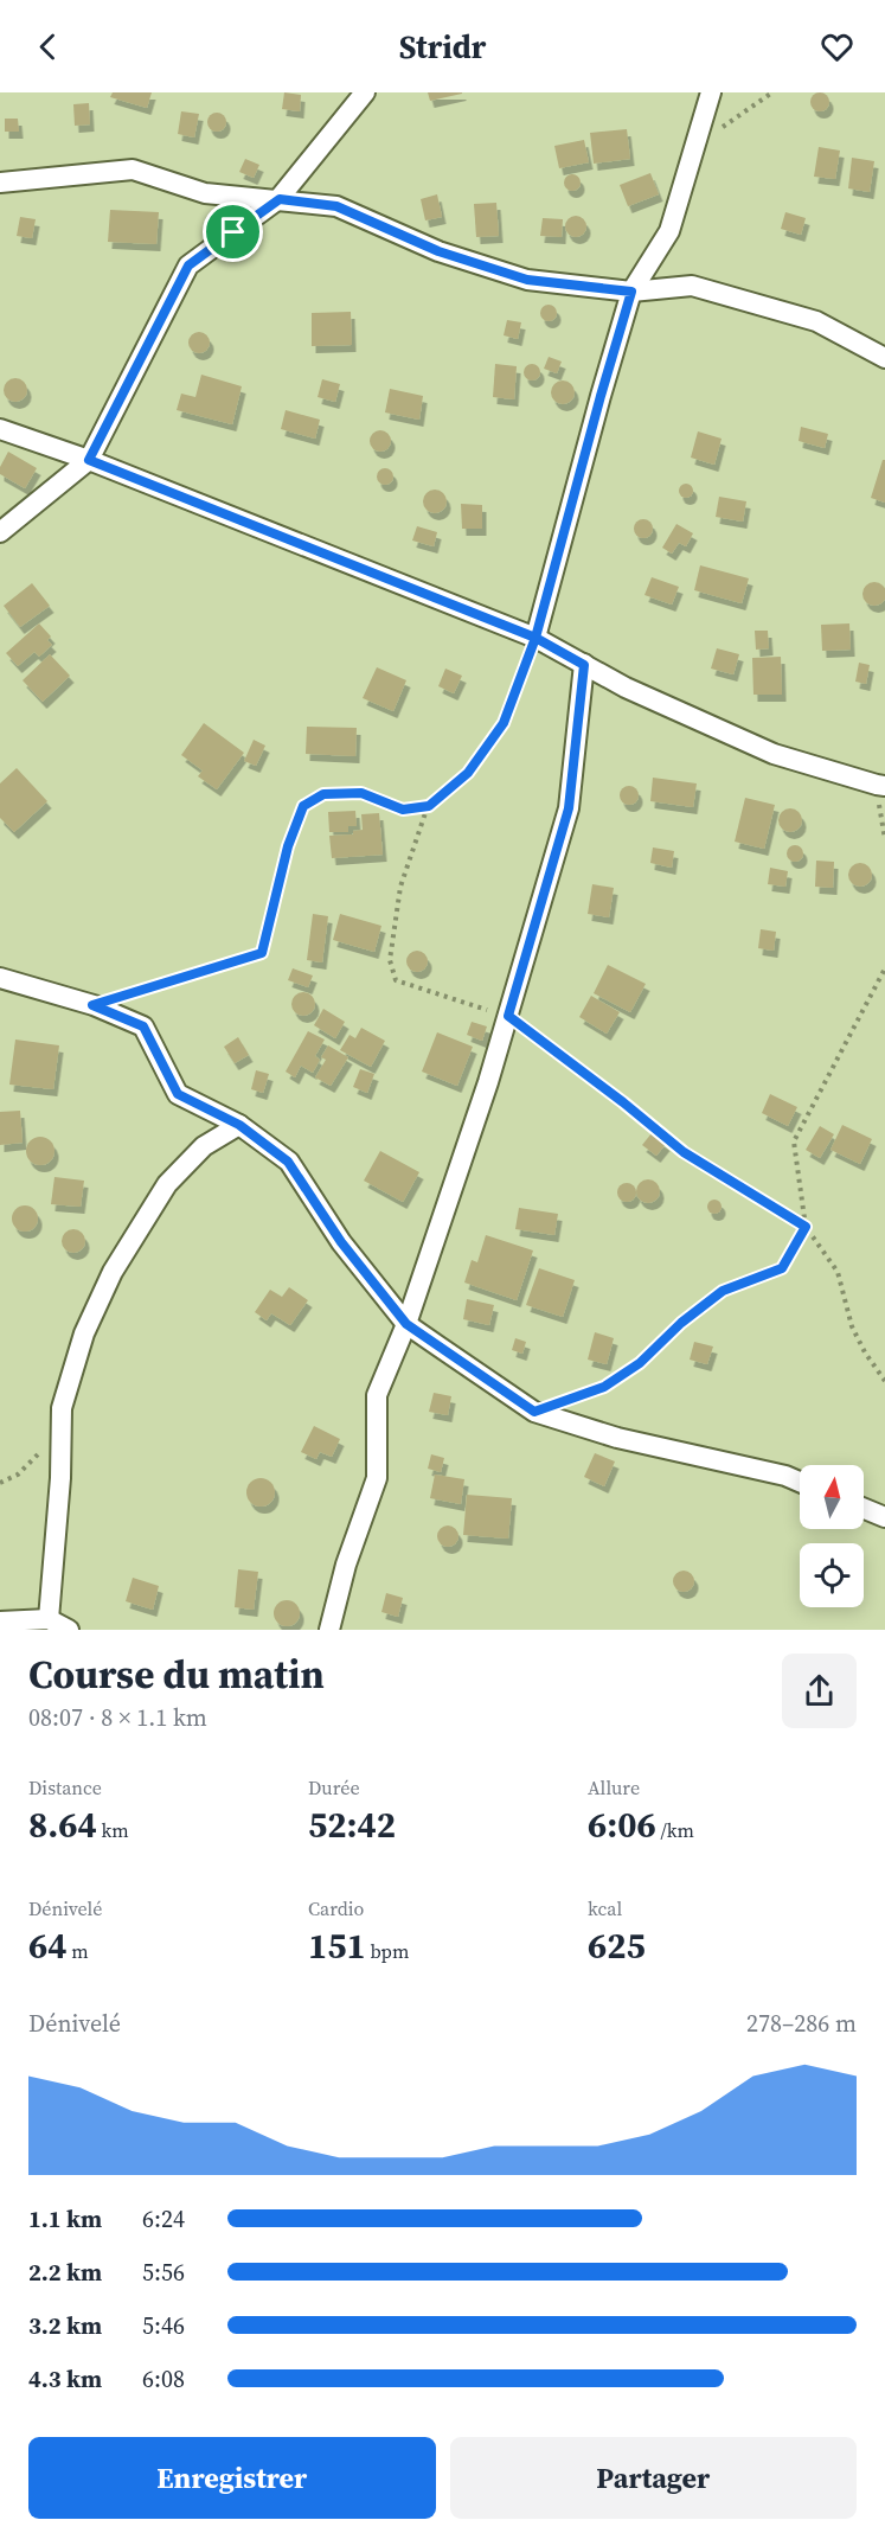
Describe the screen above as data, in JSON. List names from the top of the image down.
{
  "north": "top",
  "page": {
    "header": "Stridr",
    "heading": ["Course du matin", "08:07 · 8 × 1.1 km"],
    "stats": [
      ["Distance", "8.64 km"],
      ["Durée", "52:42"],
      ["Allure", "6:06 /km"],
      ["Dénivelé", "64 m"],
      ["Cardio", "151 bpm"],
      ["kcal", "625"]
    ],
    "chart": ["Dénivelé", "278–286 m"],
    "list": [
      {
        "name": "1.1 km",
        "note": "6:24"
      },
      {
        "name": "2.2 km",
        "note": "5:56"
      },
      {
        "name": "3.2 km",
        "note": "5:46"
      },
      {
        "name": "4.3 km",
        "note": "6:08"
      }
    ],
    "buttons": ["Enregistrer", "Partager"]
  }
}
